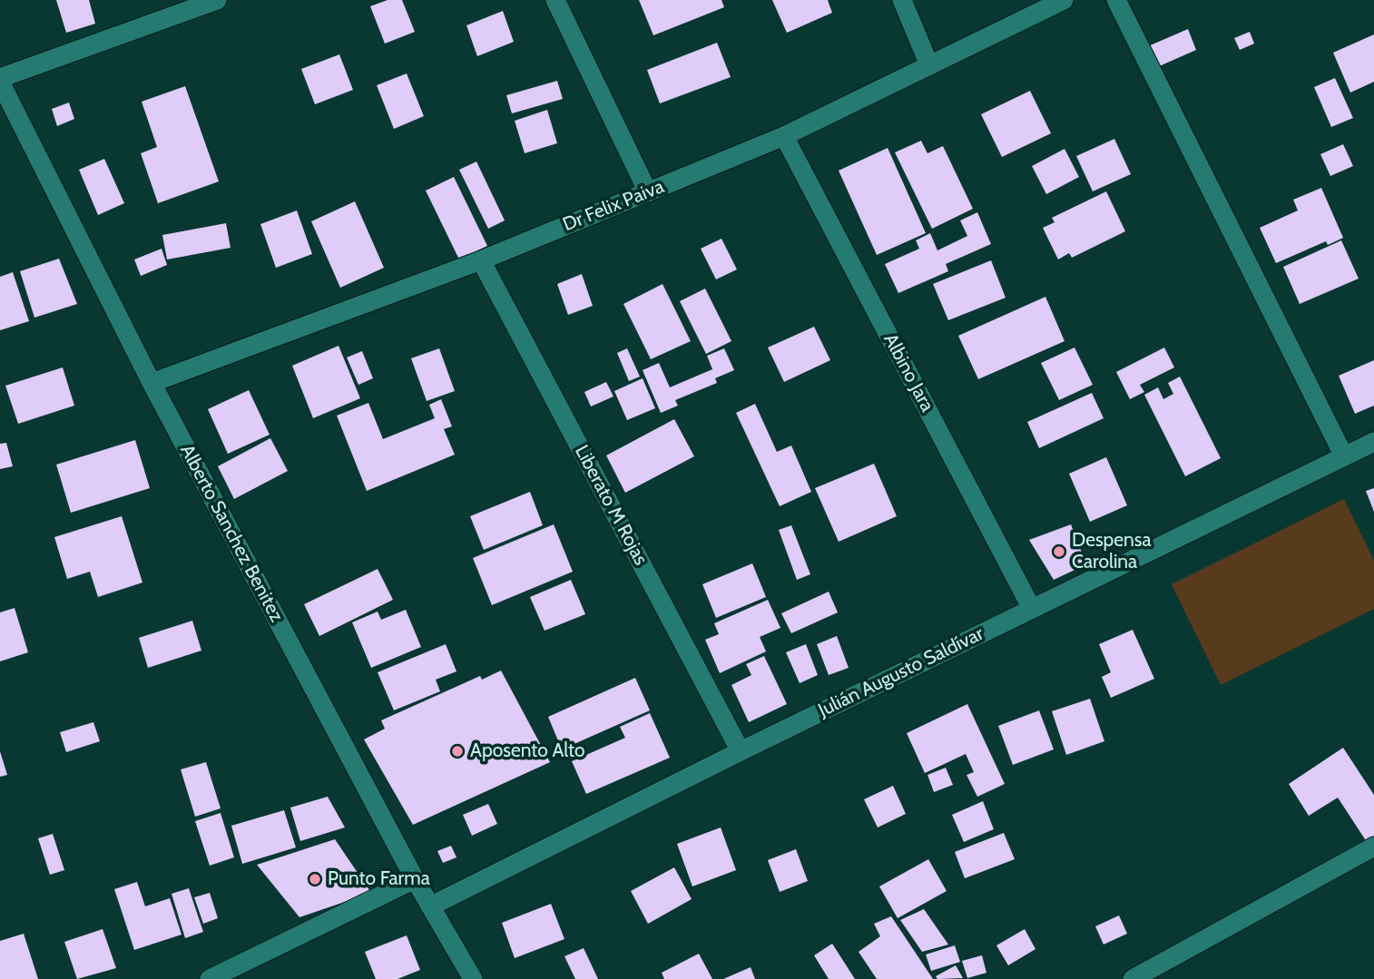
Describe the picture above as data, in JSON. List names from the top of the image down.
{
  "streets": {
    "street": [
      "Dr Felix Paiva",
      "Albino Jara",
      "Liberato M Rojas",
      "Alberto Sanchez Benitez",
      "Julián Augusto Saldívar"
    ]
  },
  "crossings": [
    ["Dr Felix Paiva", "Albino Jara"],
    ["Dr Felix Paiva", "Liberato M Rojas"],
    ["Dr Felix Paiva", "Alberto Sanchez Benitez"],
    ["Albino Jara", "Julián Augusto Saldívar"],
    ["Liberato M Rojas", "Julián Augusto Saldívar"],
    ["Alberto Sanchez Benitez", "Julián Augusto Saldívar"]
  ],
  "places": ["Despensa Carolina", "Aposento Alto", "Punto Farma"]
}
